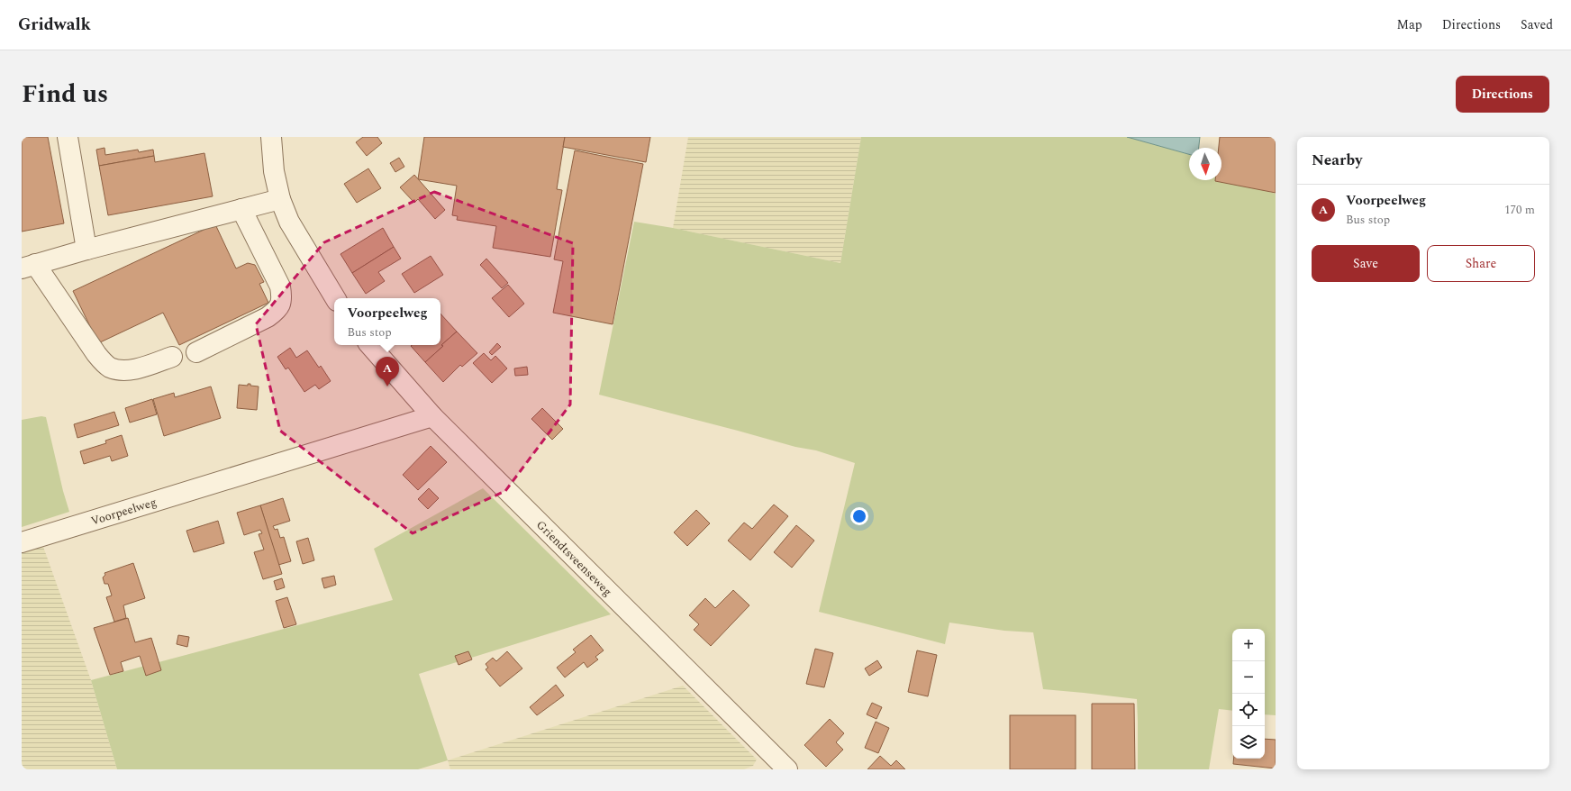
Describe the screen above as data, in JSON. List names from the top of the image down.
{
  "streets": {
    "street": ["Voorpeelweg", "Griendtsveenseweg"]
  },
  "crossings": [
    ["Voorpeelweg", "Griendtsveenseweg"]
  ],
  "north": "bottom",
  "page": {
    "header": "Gridwalk",
    "nav": ["Map", "Directions", "Saved"],
    "title": "Find us",
    "buttons": [
      "Directions",
      ["Save", "Share"]
    ],
    "heading": "Nearby",
    "list": [
      {
        "mark": "A",
        "name": "Voorpeelweg",
        "note": "Bus stop",
        "value": "170 m"
      }
    ],
    "popup": ["Voorpeelweg", "Bus stop"],
    "pins": "A",
    "map_buttons": ["+", "−"]
  }
}
